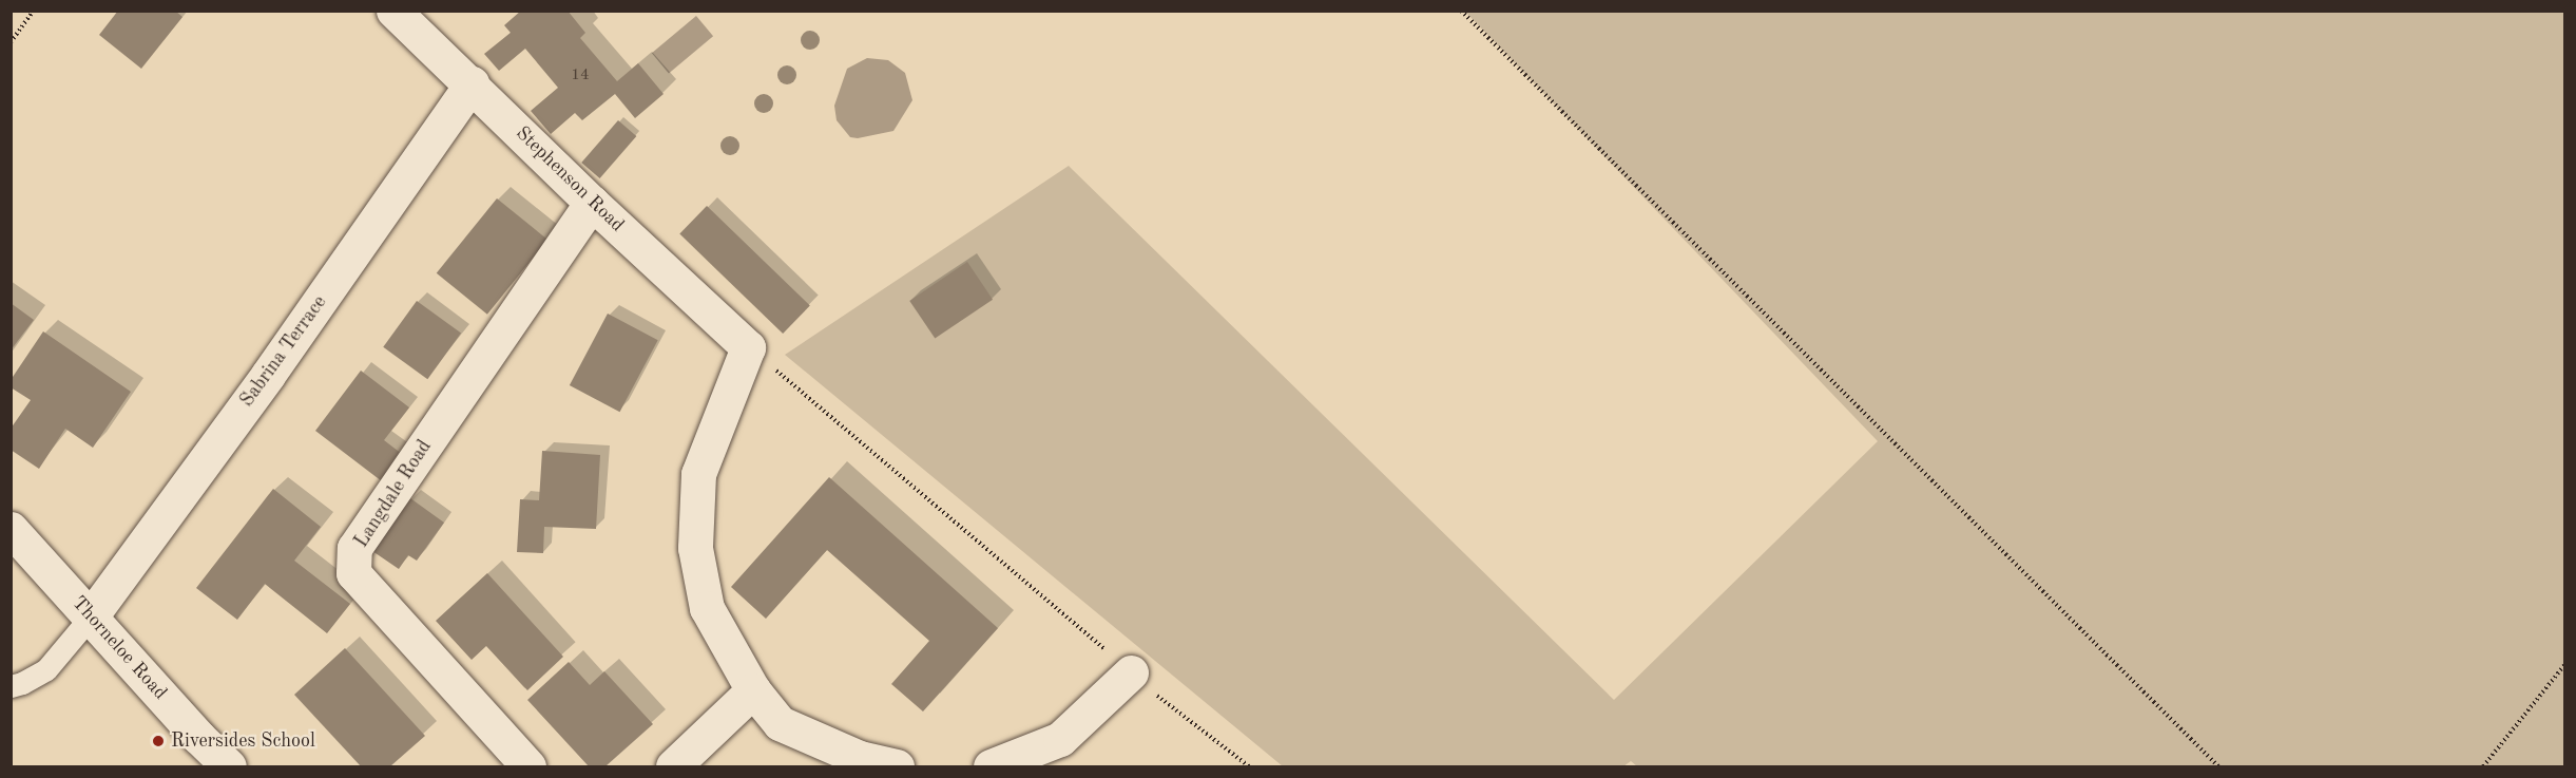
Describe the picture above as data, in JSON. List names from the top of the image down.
{
  "streets": {
    "street": [
      "Stephenson Road",
      "Sabrina Terrace",
      "Langdale Road",
      "Thorneloe Road"
    ]
  },
  "crossings": [
    ["Stephenson Road", "Sabrina Terrace"],
    ["Stephenson Road", "Langdale Road"],
    ["Sabrina Terrace", "Thorneloe Road"]
  ],
  "places": ["Riversides School"],
  "house_numbers": ["14"]
}
